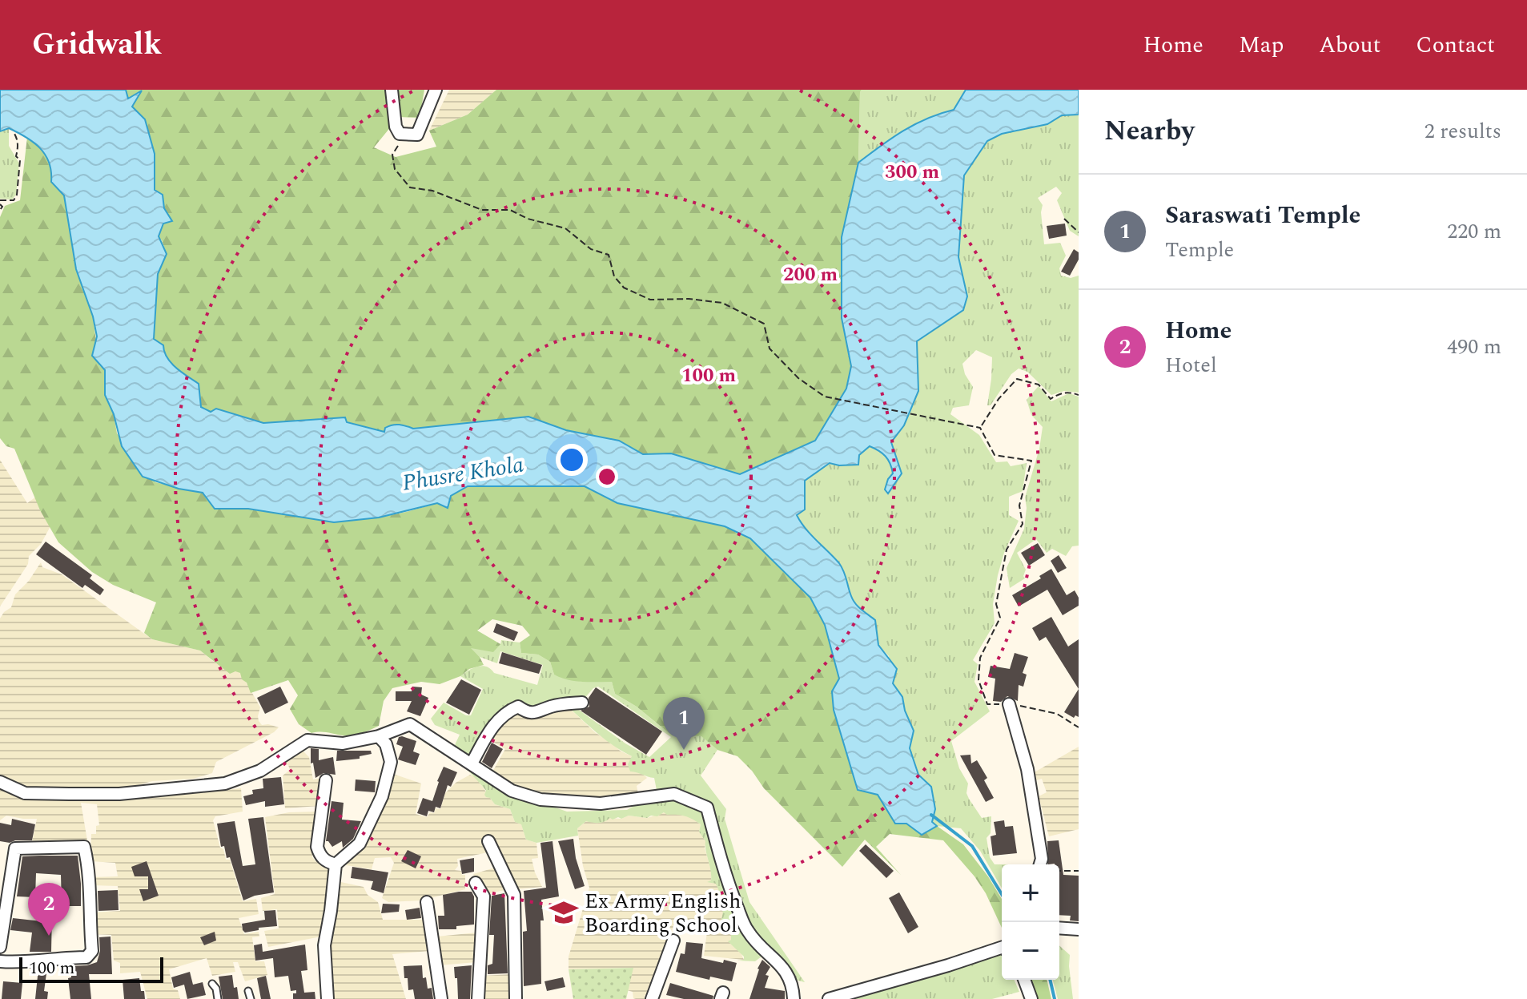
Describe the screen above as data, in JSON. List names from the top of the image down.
{
  "water": ["Phusre Khola"],
  "places": {
    "school or university": ["Ex Army English Boarding School"]
  },
  "scale_bar": "100 m",
  "page": {
    "header": "Gridwalk",
    "nav": [
      "Home",
      "Map",
      "About",
      "Contact"
    ],
    "heading": ["Nearby", "2 results"],
    "list": [
      {
        "mark": "1",
        "name": "Saraswati Temple",
        "note": "Temple",
        "value": "220 m"
      },
      {
        "mark": "2",
        "name": "Home",
        "note": "Hotel",
        "value": "490 m"
      }
    ],
    "pins": ["1", "2"],
    "map_buttons": ["+", "−"],
    "scale": "100 m"
  },
  "rings": ["300 m", "200 m", "100 m"]
}
